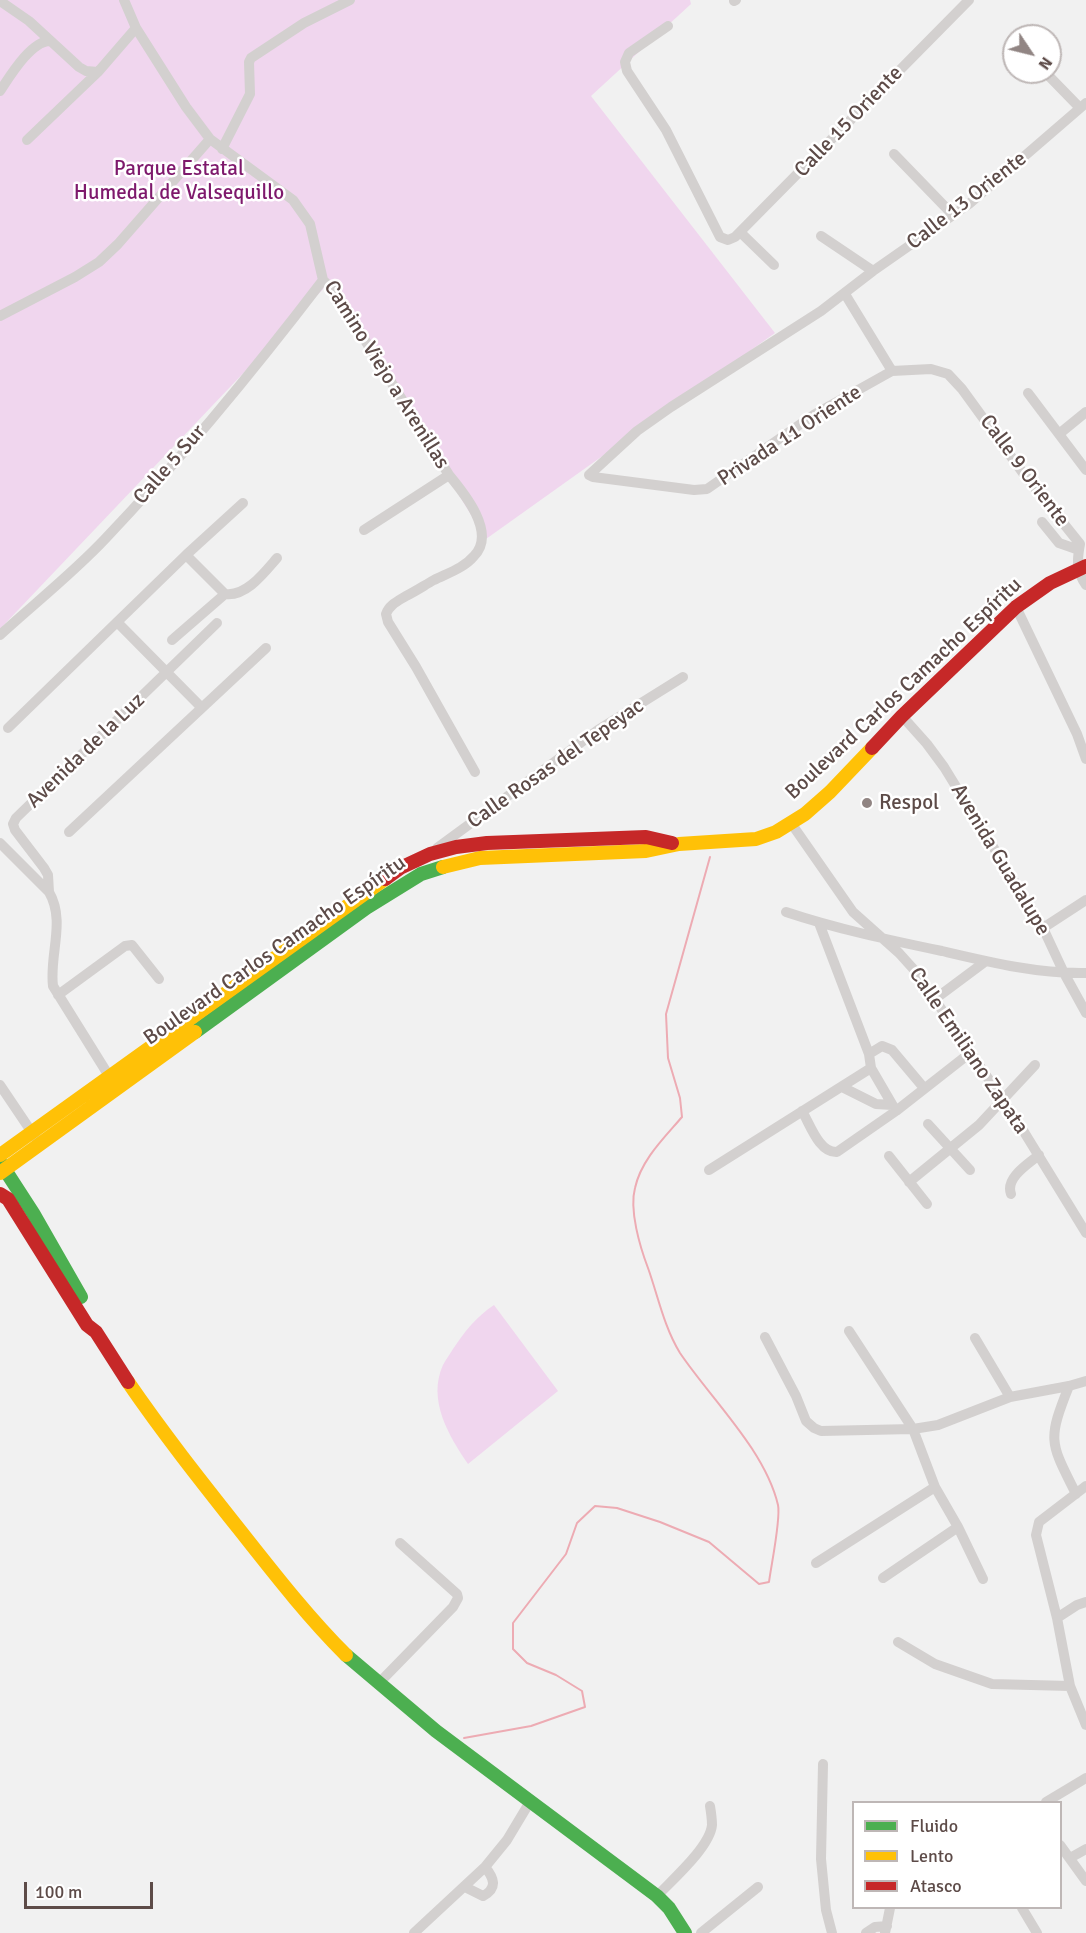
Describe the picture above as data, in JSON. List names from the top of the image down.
{
  "streets": {
    "main road": ["Boulevard Carlos Camacho Espíritu"],
    "street": [
      "Calle 15 Oriente",
      "Calle 13 Oriente",
      "Camino Viejo a Arenillas",
      "Privada 11 Oriente",
      "Calle 5 Sur",
      "Calle 9 Oriente",
      "Avenida de la Luz",
      "Calle Rosas del Tepeyac",
      "Avenida Guadalupe",
      "Calle Emiliano Zapata"
    ]
  },
  "crossings": [
    ["Calle 13 Oriente", "Privada 11 Oriente"],
    ["Camino Viejo a Arenillas", "Calle 5 Sur"],
    ["Privada 11 Oriente", "Calle 9 Oriente"],
    ["Calle 9 Oriente", "Boulevard Carlos Camacho Espíritu"],
    ["Boulevard Carlos Camacho Espíritu", "Calle Rosas del Tepeyac"],
    ["Boulevard Carlos Camacho Espíritu", "Avenida Guadalupe"],
    ["Boulevard Carlos Camacho Espíritu", "Calle Emiliano Zapata"]
  ],
  "parks": ["Parque Estatal Humedal de Valsequillo"],
  "places": ["Respol"],
  "legend": ["Fluido", "Lento", "Atasco"],
  "scale_bar": "100 m",
  "north": "bottom right"
}
